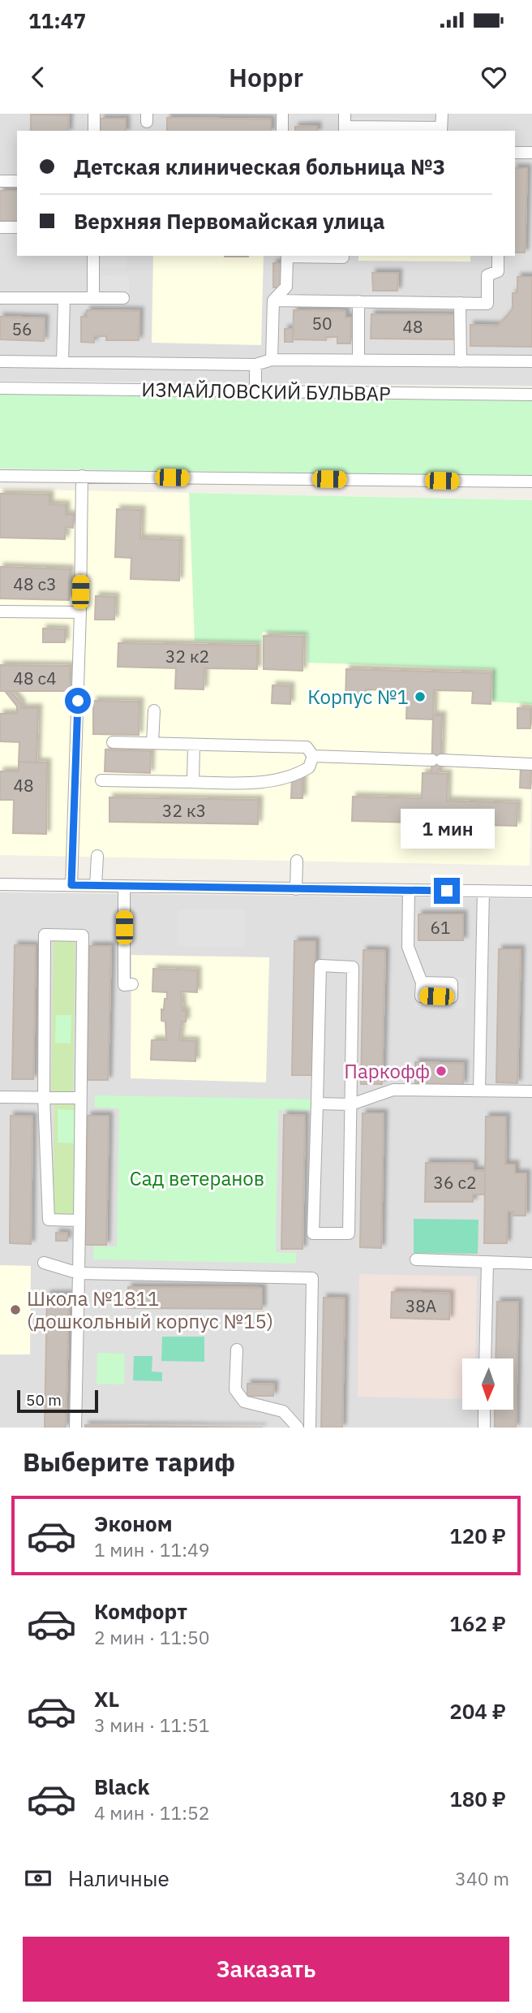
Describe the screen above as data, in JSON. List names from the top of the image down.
{
  "streets": {
    "street": ["ИЗМАЙЛОВСКИЙ БУЛЬВАР"]
  },
  "parks": ["Сад ветеранов"],
  "places": ["Корпус №1", "Паркофф", "Школа №1811 (дошкольный корпус №15)"],
  "house_numbers": [
    "50",
    "48",
    "56",
    "48 с3",
    "32 к2",
    "48 с4",
    "48",
    "32 к3",
    "61",
    "36 с2",
    "38А"
  ],
  "scale_bar": "50 m",
  "north": "bottom",
  "page": {
    "status": "11:47",
    "header": "Hoppr",
    "banner": ["Детская клиническая больница №3", "Верхняя Первомайская улица"],
    "bubble": "1 мин",
    "scale": "50 m",
    "heading": "Выберите тариф",
    "list": [
      {
        "name": "Эконом",
        "note": "1 мин · 11:49",
        "value": "120 ₽"
      },
      {
        "name": "Комфорт",
        "note": "2 мин · 11:50",
        "value": "162 ₽"
      },
      {
        "name": "XL",
        "note": "3 мин · 11:51",
        "value": "204 ₽"
      },
      {
        "name": "Black",
        "note": "4 мин · 11:52",
        "value": "180 ₽"
      }
    ],
    "pay": ["Наличные", "340 m"],
    "buttons": "Заказать"
  }
}
